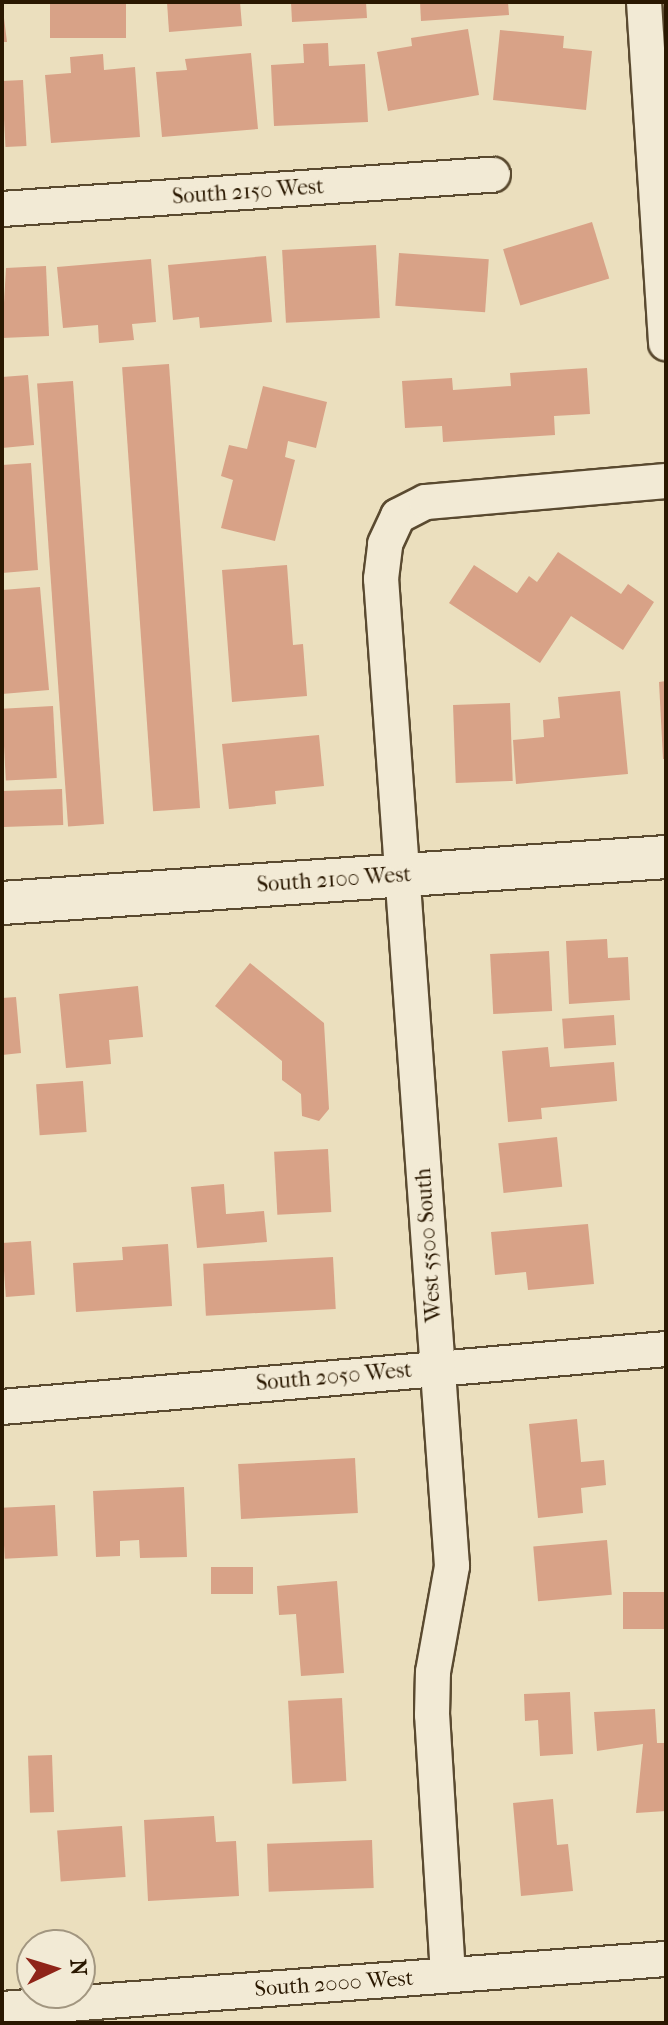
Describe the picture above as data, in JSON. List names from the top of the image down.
{
  "streets": {
    "street": [
      "South 2150 West",
      "South 2100 West",
      "West 5500 South",
      "South 2050 West",
      "South 2000 West"
    ]
  },
  "crossings": [
    ["South 2100 West", "West 5500 South"],
    ["West 5500 South", "South 2050 West"],
    ["West 5500 South", "South 2000 West"]
  ],
  "north": "right"
}
